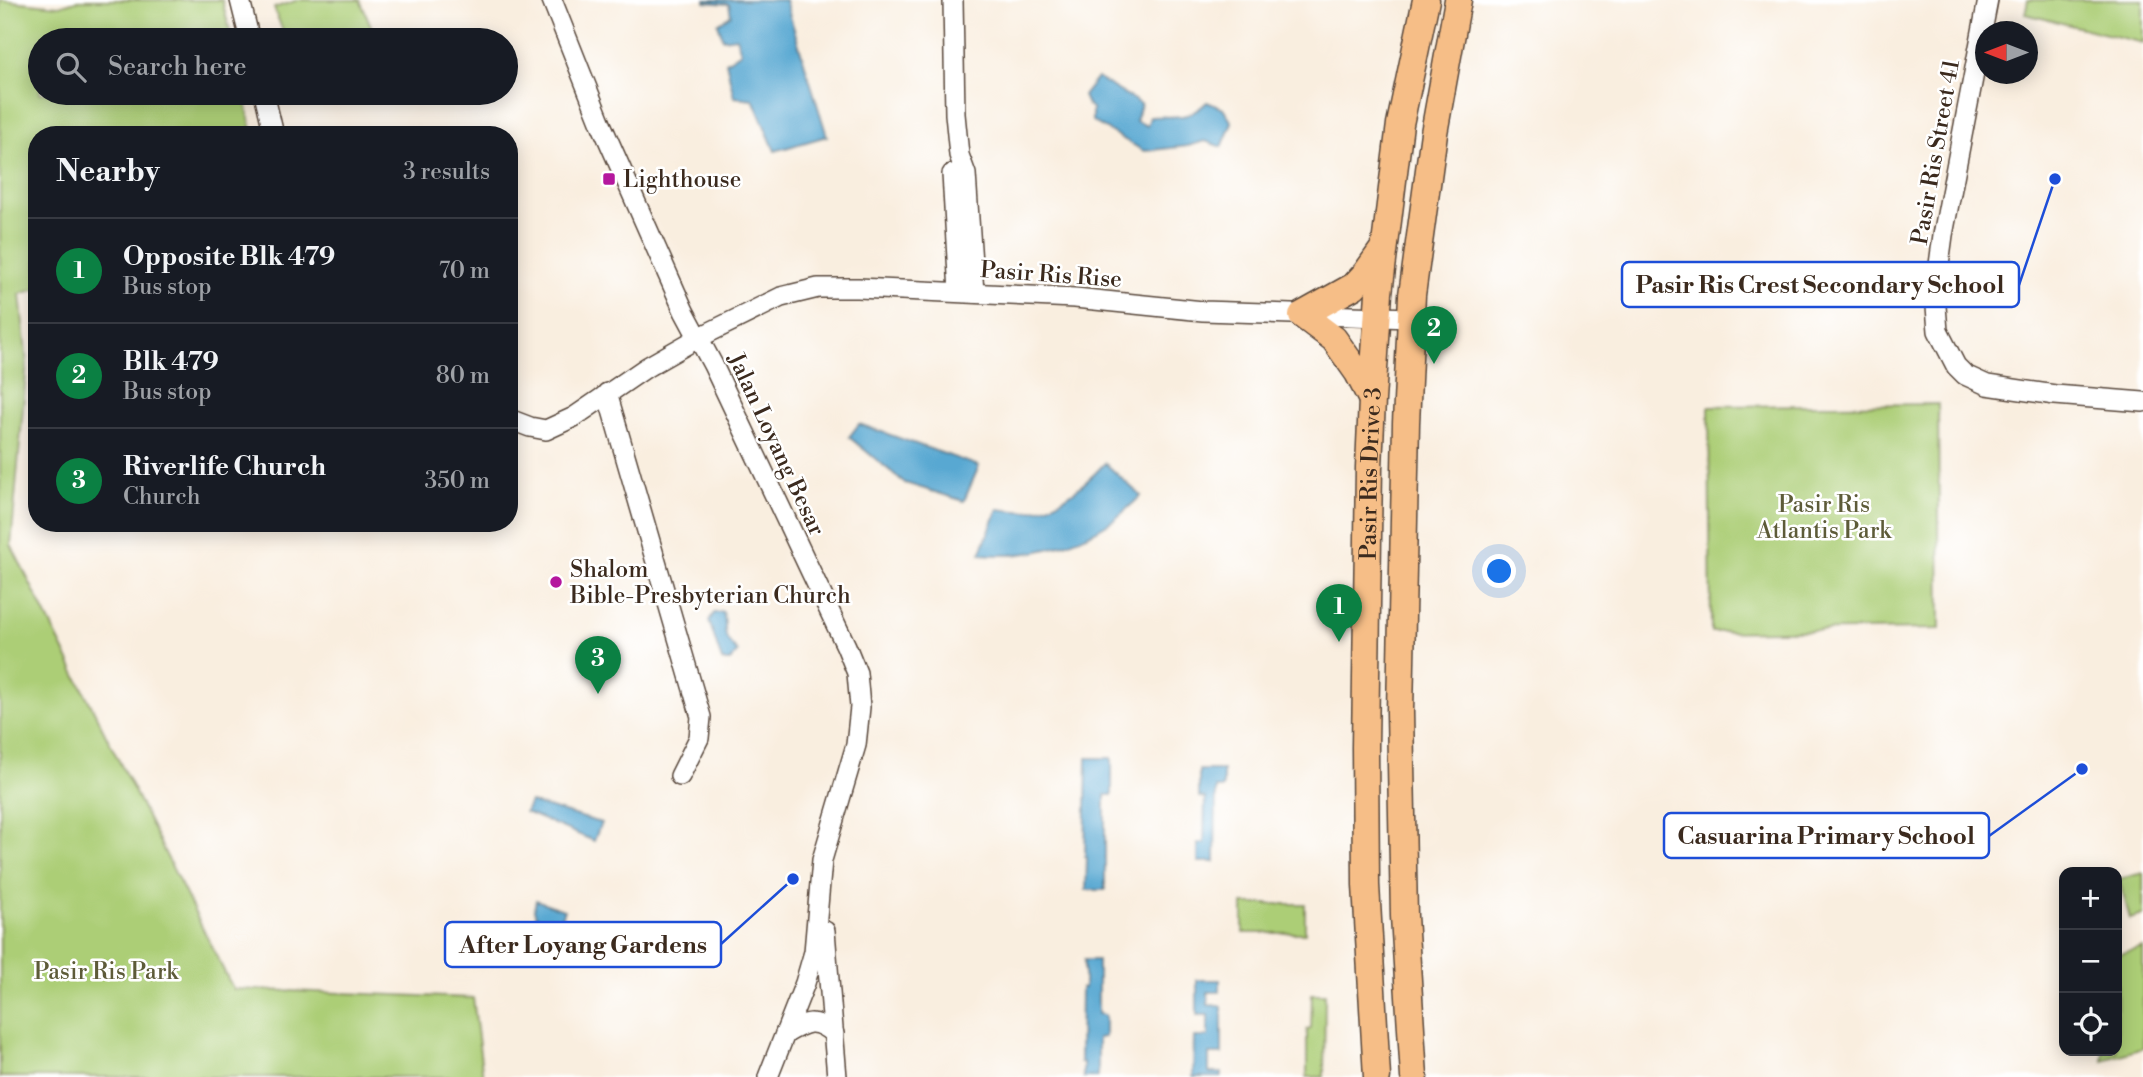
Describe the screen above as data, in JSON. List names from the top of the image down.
{
  "streets": {
    "main road": ["Pasir Ris Drive 3"],
    "street": ["Pasir Ris Street 41", "Pasir Ris Rise", "Jalan Loyang Besar"]
  },
  "crossings": [
    ["Pasir Ris Rise", "Jalan Loyang Besar"],
    ["Pasir Ris Rise", "Pasir Ris Drive 3"]
  ],
  "parks": ["Pasir Ris Atlantis Park", "Pasir Ris Park"],
  "places": {
    "transit": ["Lighthouse"],
    "other": [
      "Pasir Ris Crest Secondary School",
      "Shalom Bible-Presbyterian Church",
      "Casuarina Primary School",
      "After Loyang Gardens"
    ]
  },
  "north": "left",
  "page": {
    "search": "Search here",
    "heading": ["Nearby", "3 results"],
    "list": [
      {
        "mark": "1",
        "name": "Opposite Blk 479",
        "note": "Bus stop",
        "value": "70 m"
      },
      {
        "mark": "2",
        "name": "Blk 479",
        "note": "Bus stop",
        "value": "80 m"
      },
      {
        "mark": "3",
        "name": "Riverlife Church",
        "note": "Church",
        "value": "350 m"
      }
    ],
    "pins": ["2", "1", "3"],
    "map_buttons": ["+", "−"]
  }
}
